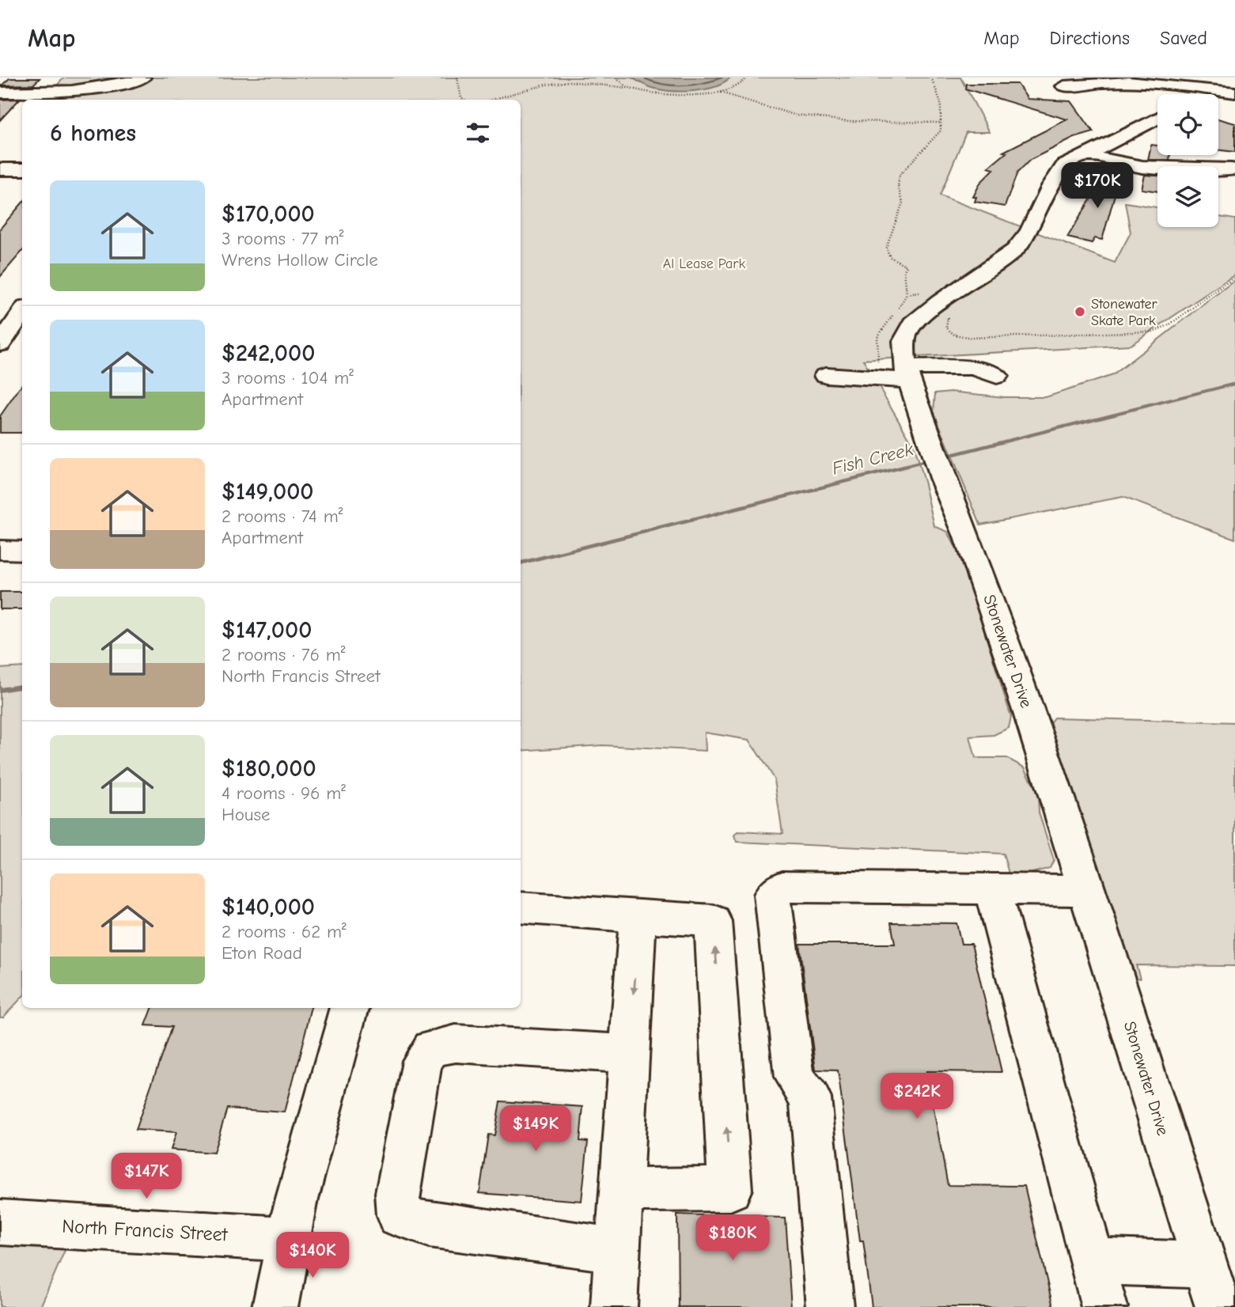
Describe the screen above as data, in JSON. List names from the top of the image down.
{
  "streets": {
    "street": ["Stonewater Drive", "North Francis Street"]
  },
  "water": ["Fish Creek"],
  "parks": ["Al Lease Park"],
  "places": ["Stonewater Skate Park"],
  "page": {
    "header": "Map",
    "nav": ["Map", "Directions", "Saved"],
    "heading": "6 homes",
    "price": [
      "$170K",
      "$242K",
      "$149K",
      "$147K",
      "$180K",
      "$140K"
    ],
    "list": [
      {
        "name": "$170,000",
        "note": "3 rooms · 77 m² · Wrens Hollow Circle"
      },
      {
        "name": "$242,000",
        "note": "3 rooms · 104 m² · Apartment"
      },
      {
        "name": "$149,000",
        "note": "2 rooms · 74 m² · Apartment"
      },
      {
        "name": "$147,000",
        "note": "2 rooms · 76 m² · North Francis Street"
      },
      {
        "name": "$180,000",
        "note": "4 rooms · 96 m² · House"
      },
      {
        "name": "$140,000",
        "note": "2 rooms · 62 m² · Eton Road"
      }
    ]
  }
}
